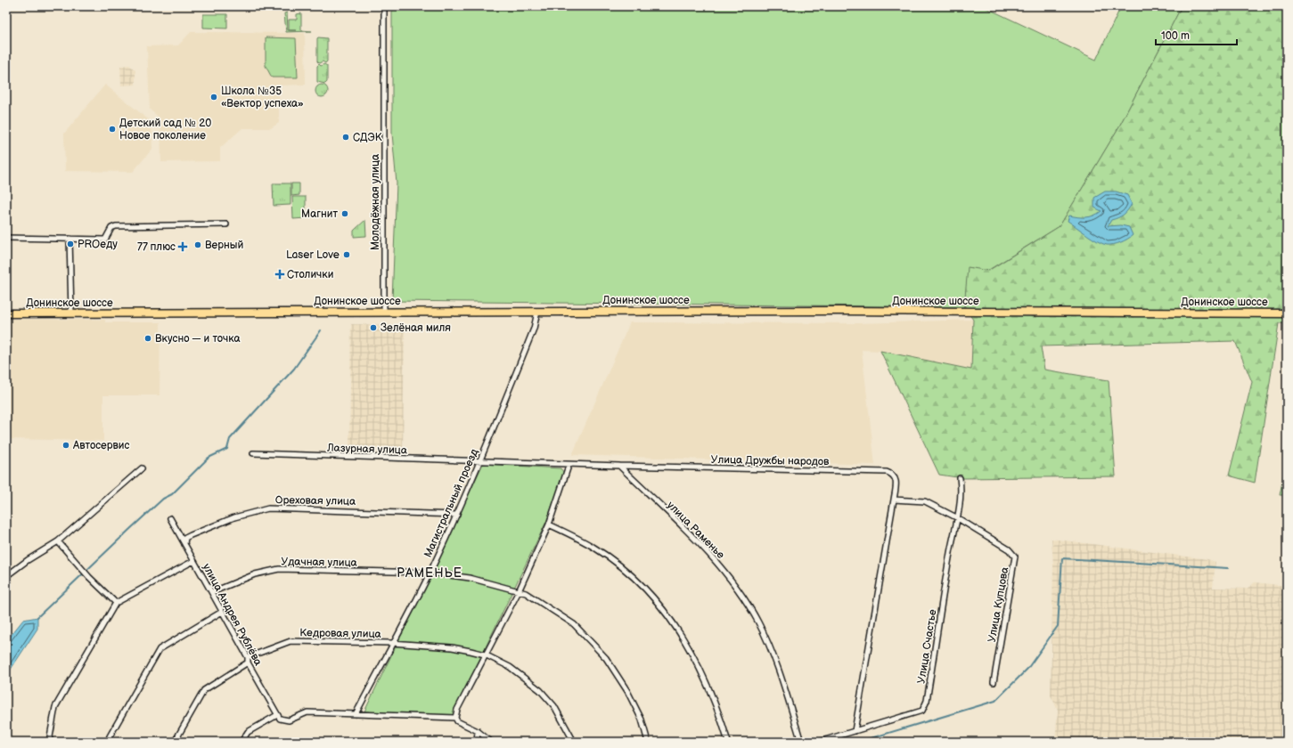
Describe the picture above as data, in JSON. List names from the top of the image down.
{
  "streets": {
    "main road": ["Донинское шоссе"],
    "street": [
      "Молодёжная улица",
      "Лазурная улица",
      "Улица Дружбы народов",
      "Ореховая улица",
      "Магистральный проезд",
      "улица Раменье",
      "Удачная улица",
      "Улица Купцова",
      "улица Андрея Рублёва",
      "Кедровая улица",
      "Улица Счастье"
    ]
  },
  "crossings": [
    ["Молодёжная улица", "Донинское шоссе"],
    ["Донинское шоссе", "Магистральный проезд"],
    ["Лазурная улица", "Магистральный проезд"],
    ["Улица Дружбы народов", "улица Раменье"],
    ["Улица Дружбы народов", "Улица Счастье"],
    ["Ореховая улица", "Магистральный проезд"],
    ["Ореховая улица", "улица Андрея Рублёва"],
    ["Магистральный проезд", "Удачная улица"],
    ["Магистральный проезд", "Кедровая улица"],
    ["Удачная улица", "улица Андрея Рублёва"],
    ["Улица Купцова", "Улица Счастье"],
    ["улица Андрея Рублёва", "Кедровая улица"]
  ],
  "districts": ["РАМЕНЬЕ"],
  "places": {
    "other": [
      "Школа №35 «Вектор успеха»",
      "Детский сад № 20 Новое поколение",
      "СДЭК",
      "Магнит",
      "PROеду",
      "Верный",
      "Laser Love",
      "Зелёная миля",
      "Вкусно — и точка",
      "Автосервис"
    ],
    "health": ["77 плюс", "Столички"]
  },
  "scale_bar": "100 m"
}
